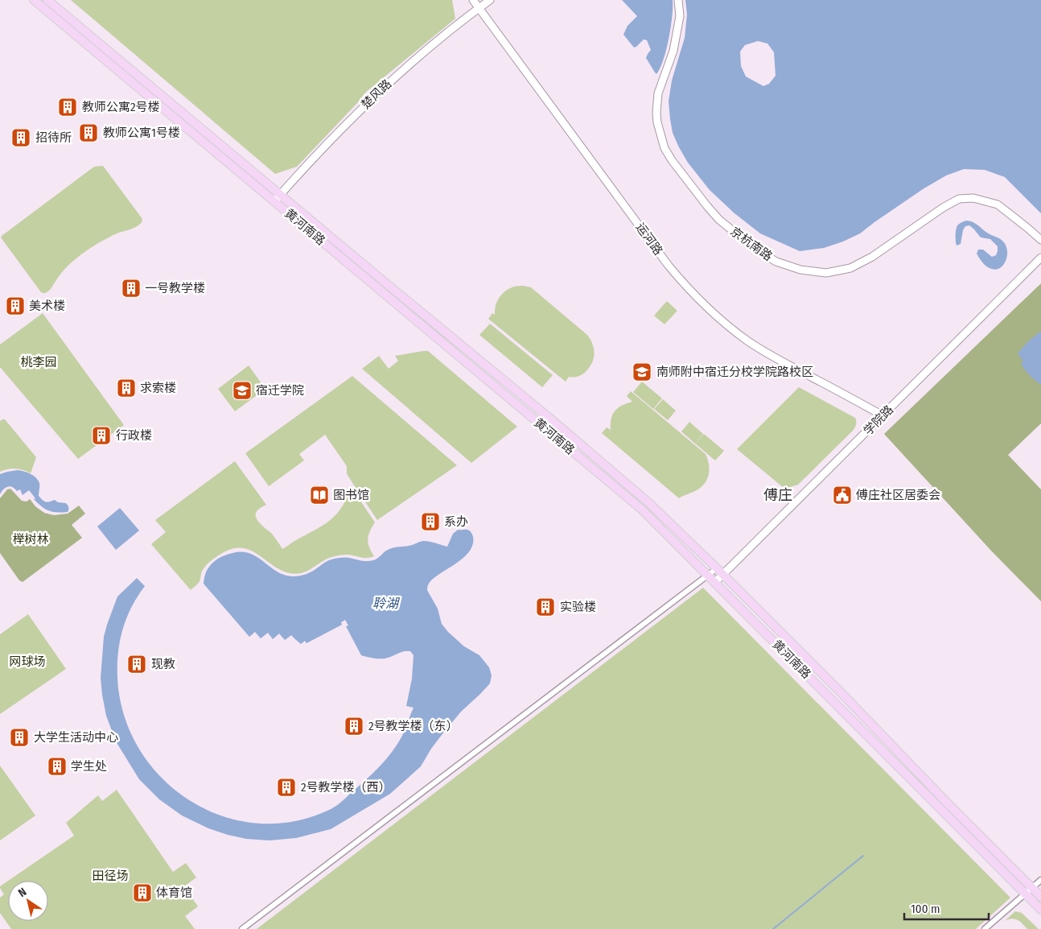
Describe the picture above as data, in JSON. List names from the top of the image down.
{
  "streets": {
    "main road": ["黄河南路"],
    "street": [
      "楚风路",
      "运河路",
      "京杭南路",
      "学院路"
    ]
  },
  "crossings": [
    ["楚风路", "黄河南路"],
    ["楚风路", "运河路"],
    ["黄河南路", "学院路"],
    ["运河路", "学院路"]
  ],
  "districts": ["傅庄"],
  "water": ["聆湖"],
  "parks": [
    "桃李园",
    "榉树林",
    "网球场",
    "田径场"
  ],
  "places": {
    "building": [
      "教师公寓2号楼",
      "教师公寓1号楼",
      "招待所",
      "一号教学楼",
      "美术楼",
      "求索楼",
      "行政楼",
      "系办",
      "实验楼",
      "现教",
      "2号教学楼（东）",
      "大学生活动中心",
      "学生处",
      "2号教学楼（西）",
      "体育馆"
    ],
    "school or university": ["南师附中宿迁分校学院路校区", "宿迁学院"],
    "library": ["图书馆"],
    "public building": ["傅庄社区居委会"]
  },
  "scale_bar": "100 m",
  "north": "top left"
}
